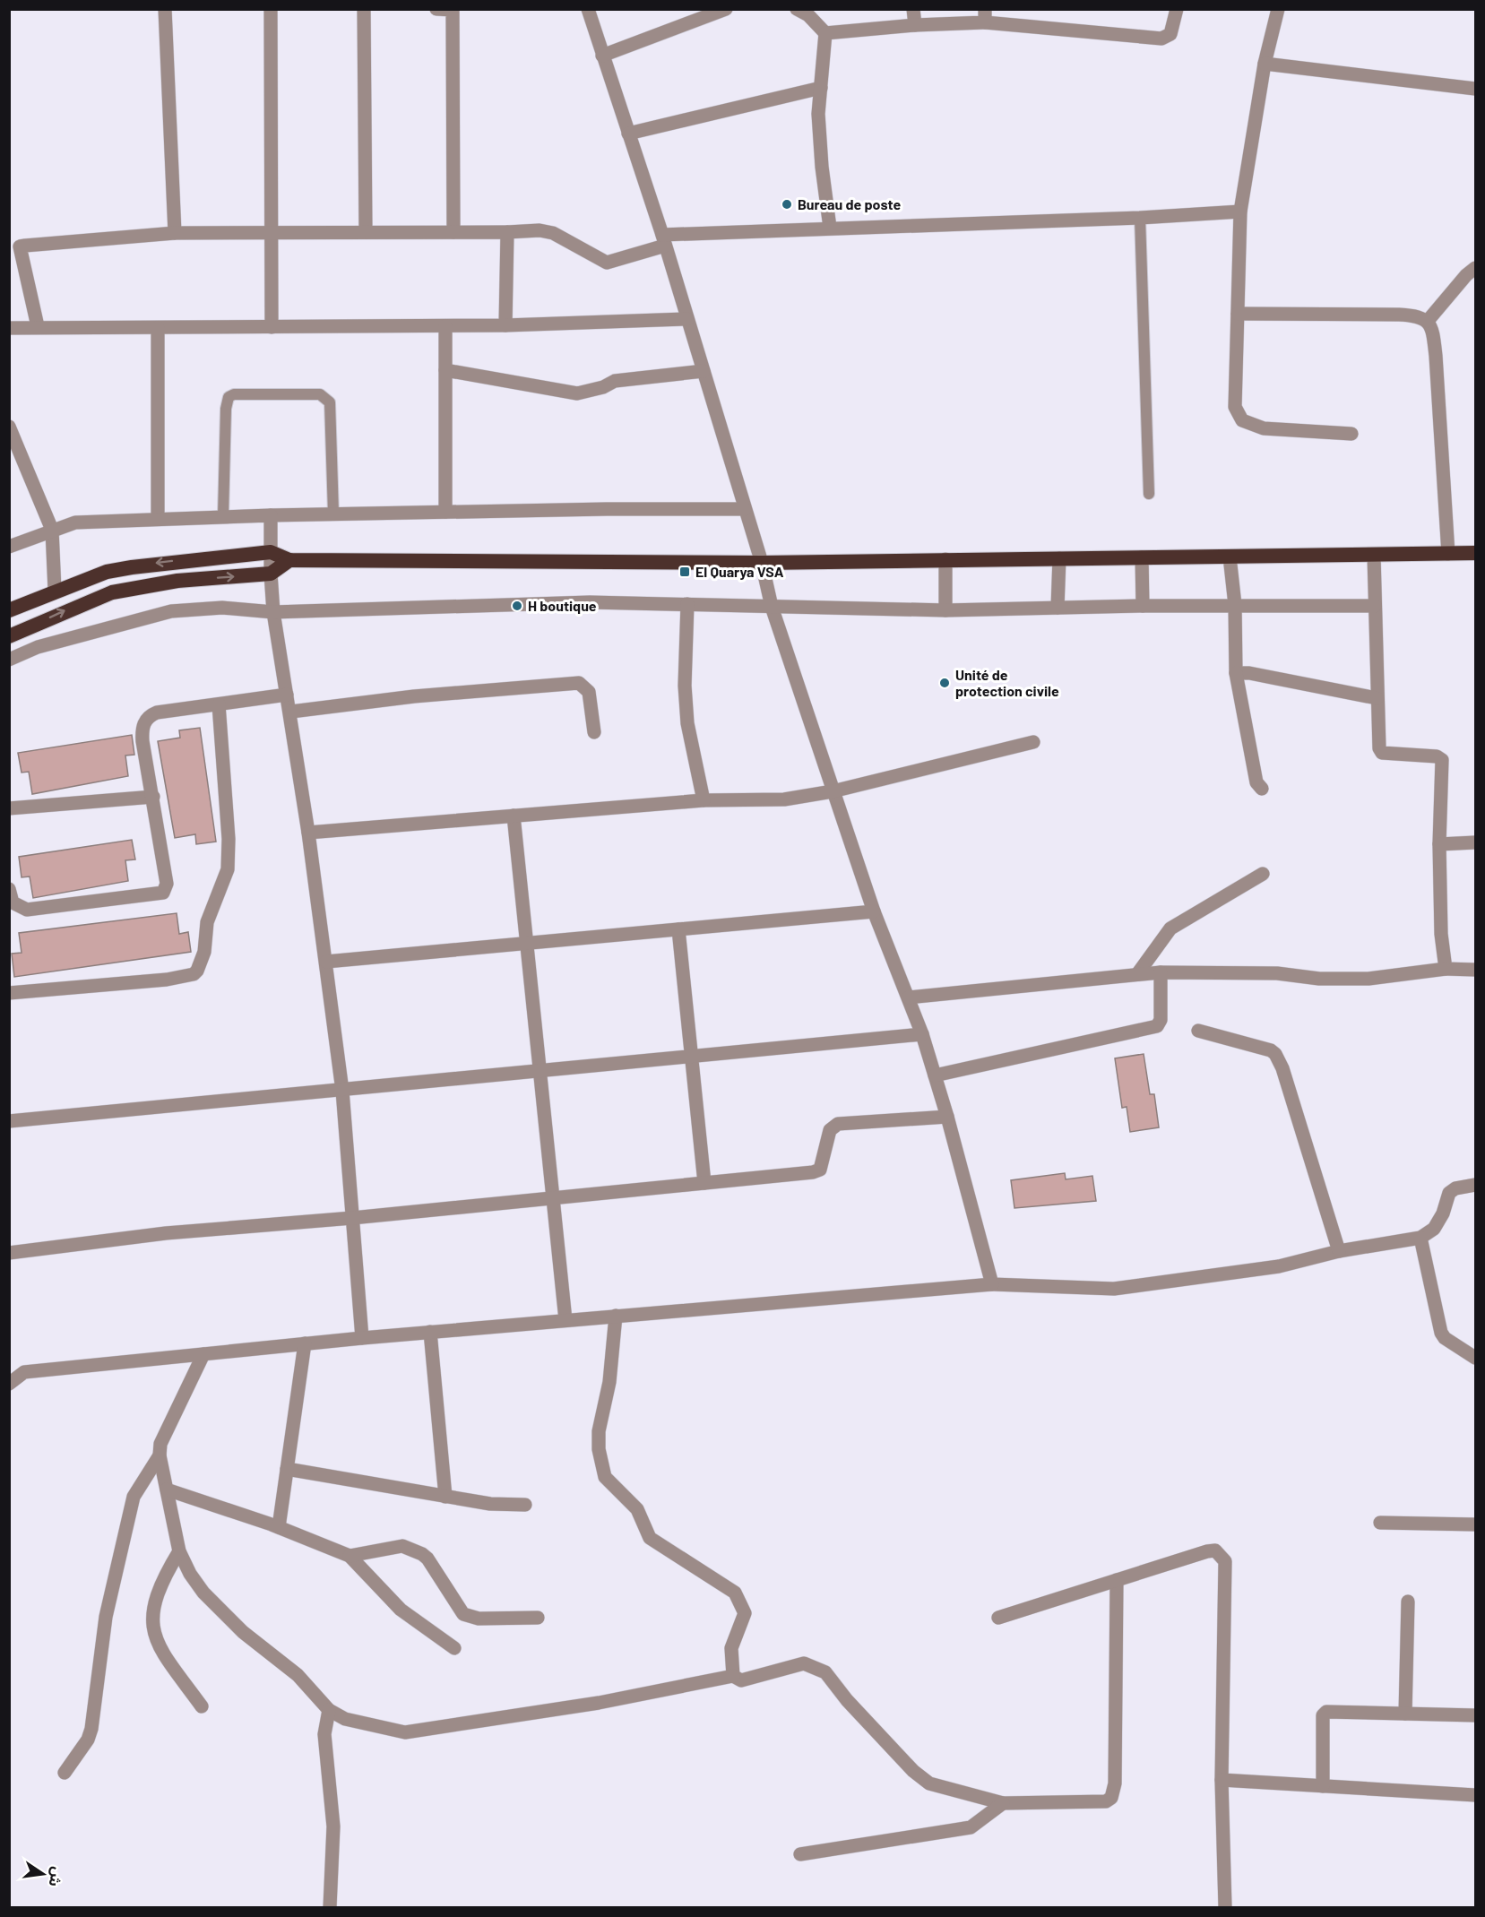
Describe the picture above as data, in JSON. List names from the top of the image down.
{
  "places": {
    "other": ["Bureau de poste", "H boutique", "Unité de protection civile"],
    "transit": ["El Quarya VSA"]
  },
  "north": "right"
}
